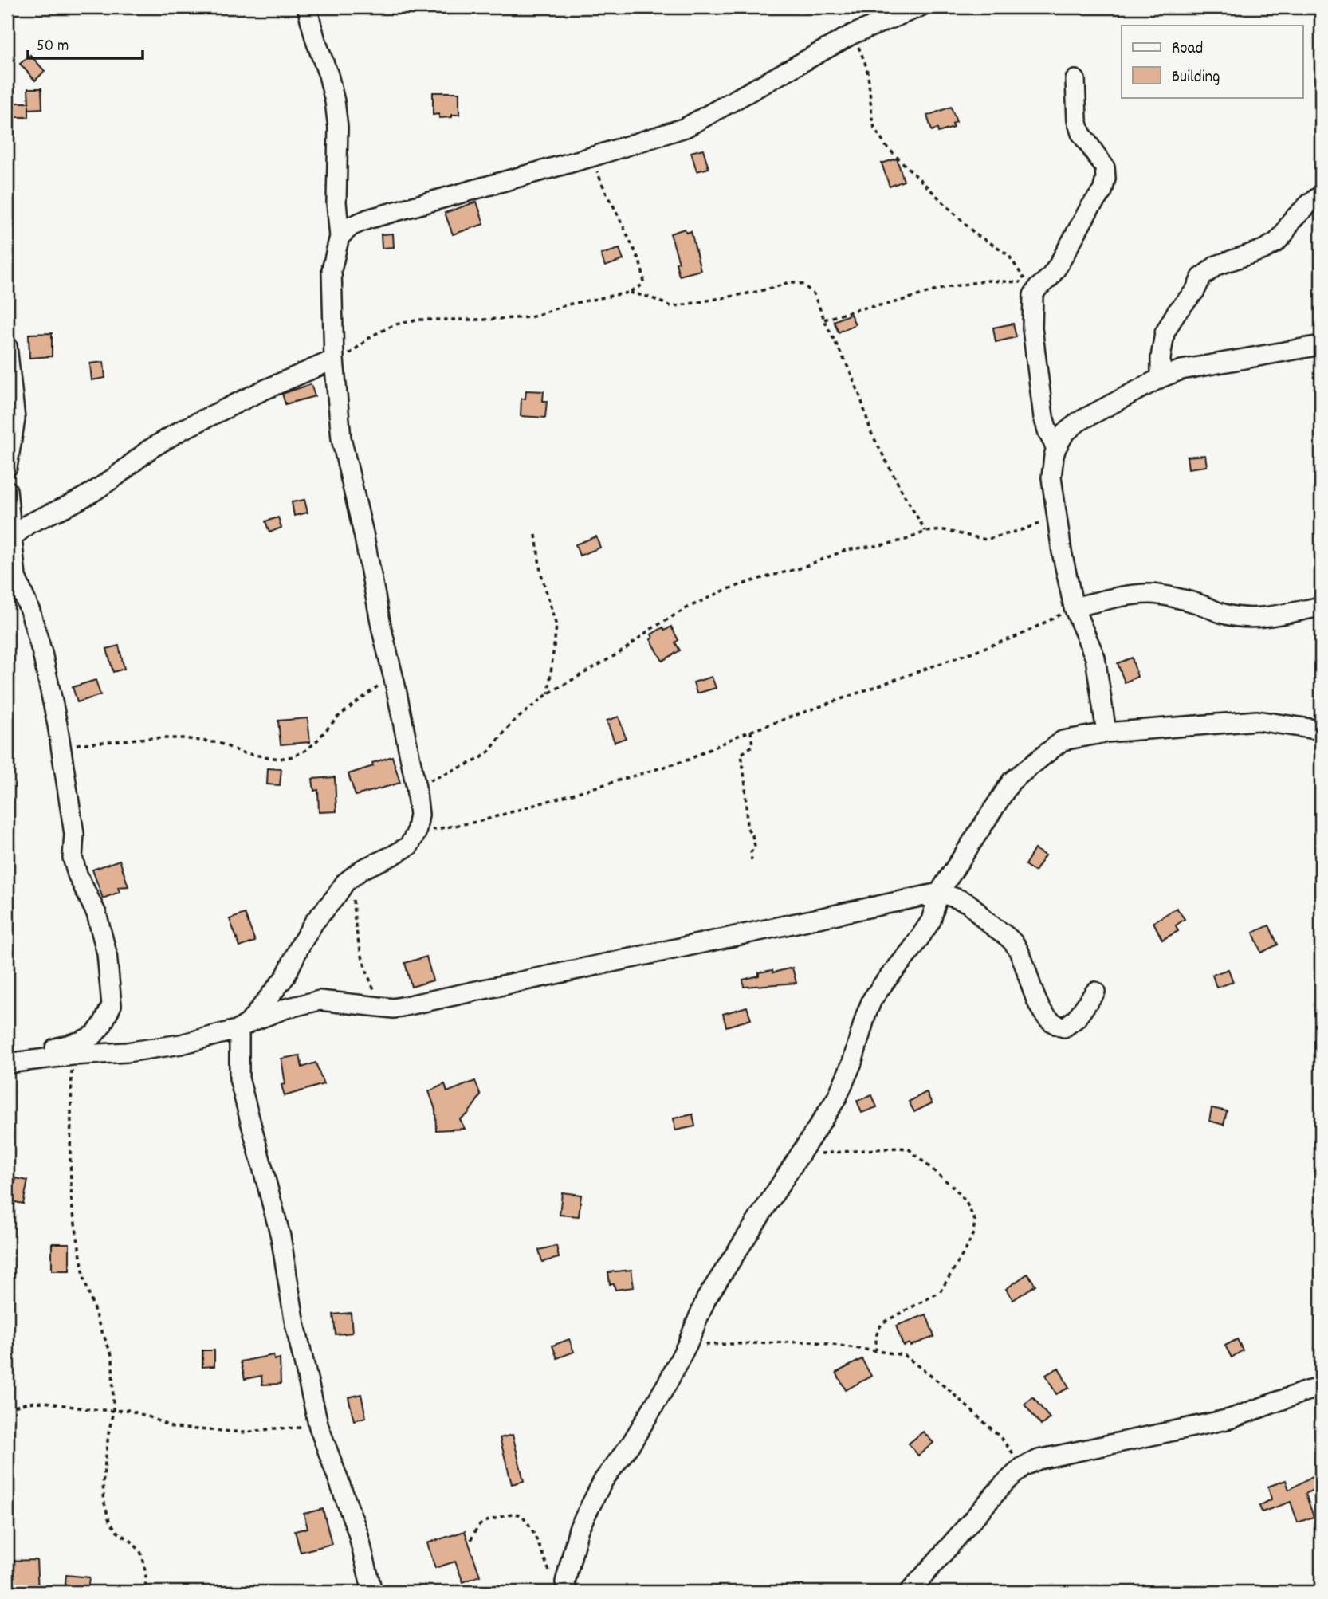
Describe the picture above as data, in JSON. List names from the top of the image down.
{
  "legend": ["Road", "Building"],
  "scale_bar": "50 m"
}
